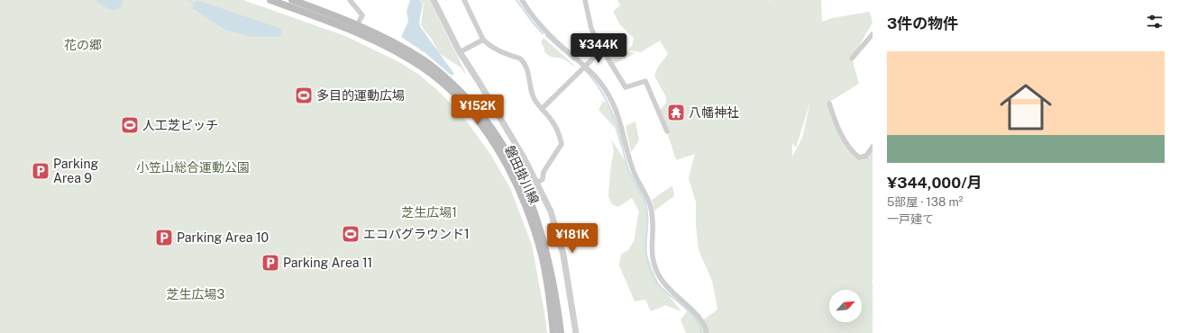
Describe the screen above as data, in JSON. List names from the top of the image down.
{
  "streets": {
    "main road": ["磐田掛川線"]
  },
  "parks": [
    "花の郷",
    "小笠山総合運動公園",
    "芝生広場1",
    "芝生広場3"
  ],
  "places": {
    "sports": ["多目的運動広場", "人工芝ピッチ", "エコパグラウンド1"],
    "temple": ["八幡神社"],
    "parking": ["Parking Area 9", "Parking Area 10", "Parking Area 11"]
  },
  "north": "top right",
  "page": {
    "heading": "3件の物件",
    "price": ["¥344K", "¥152K", "¥181K"],
    "list": [
      {
        "name": "¥344,000/月",
        "note": "5部屋 · 138 m² · 一戸建て"
      }
    ]
  }
}
